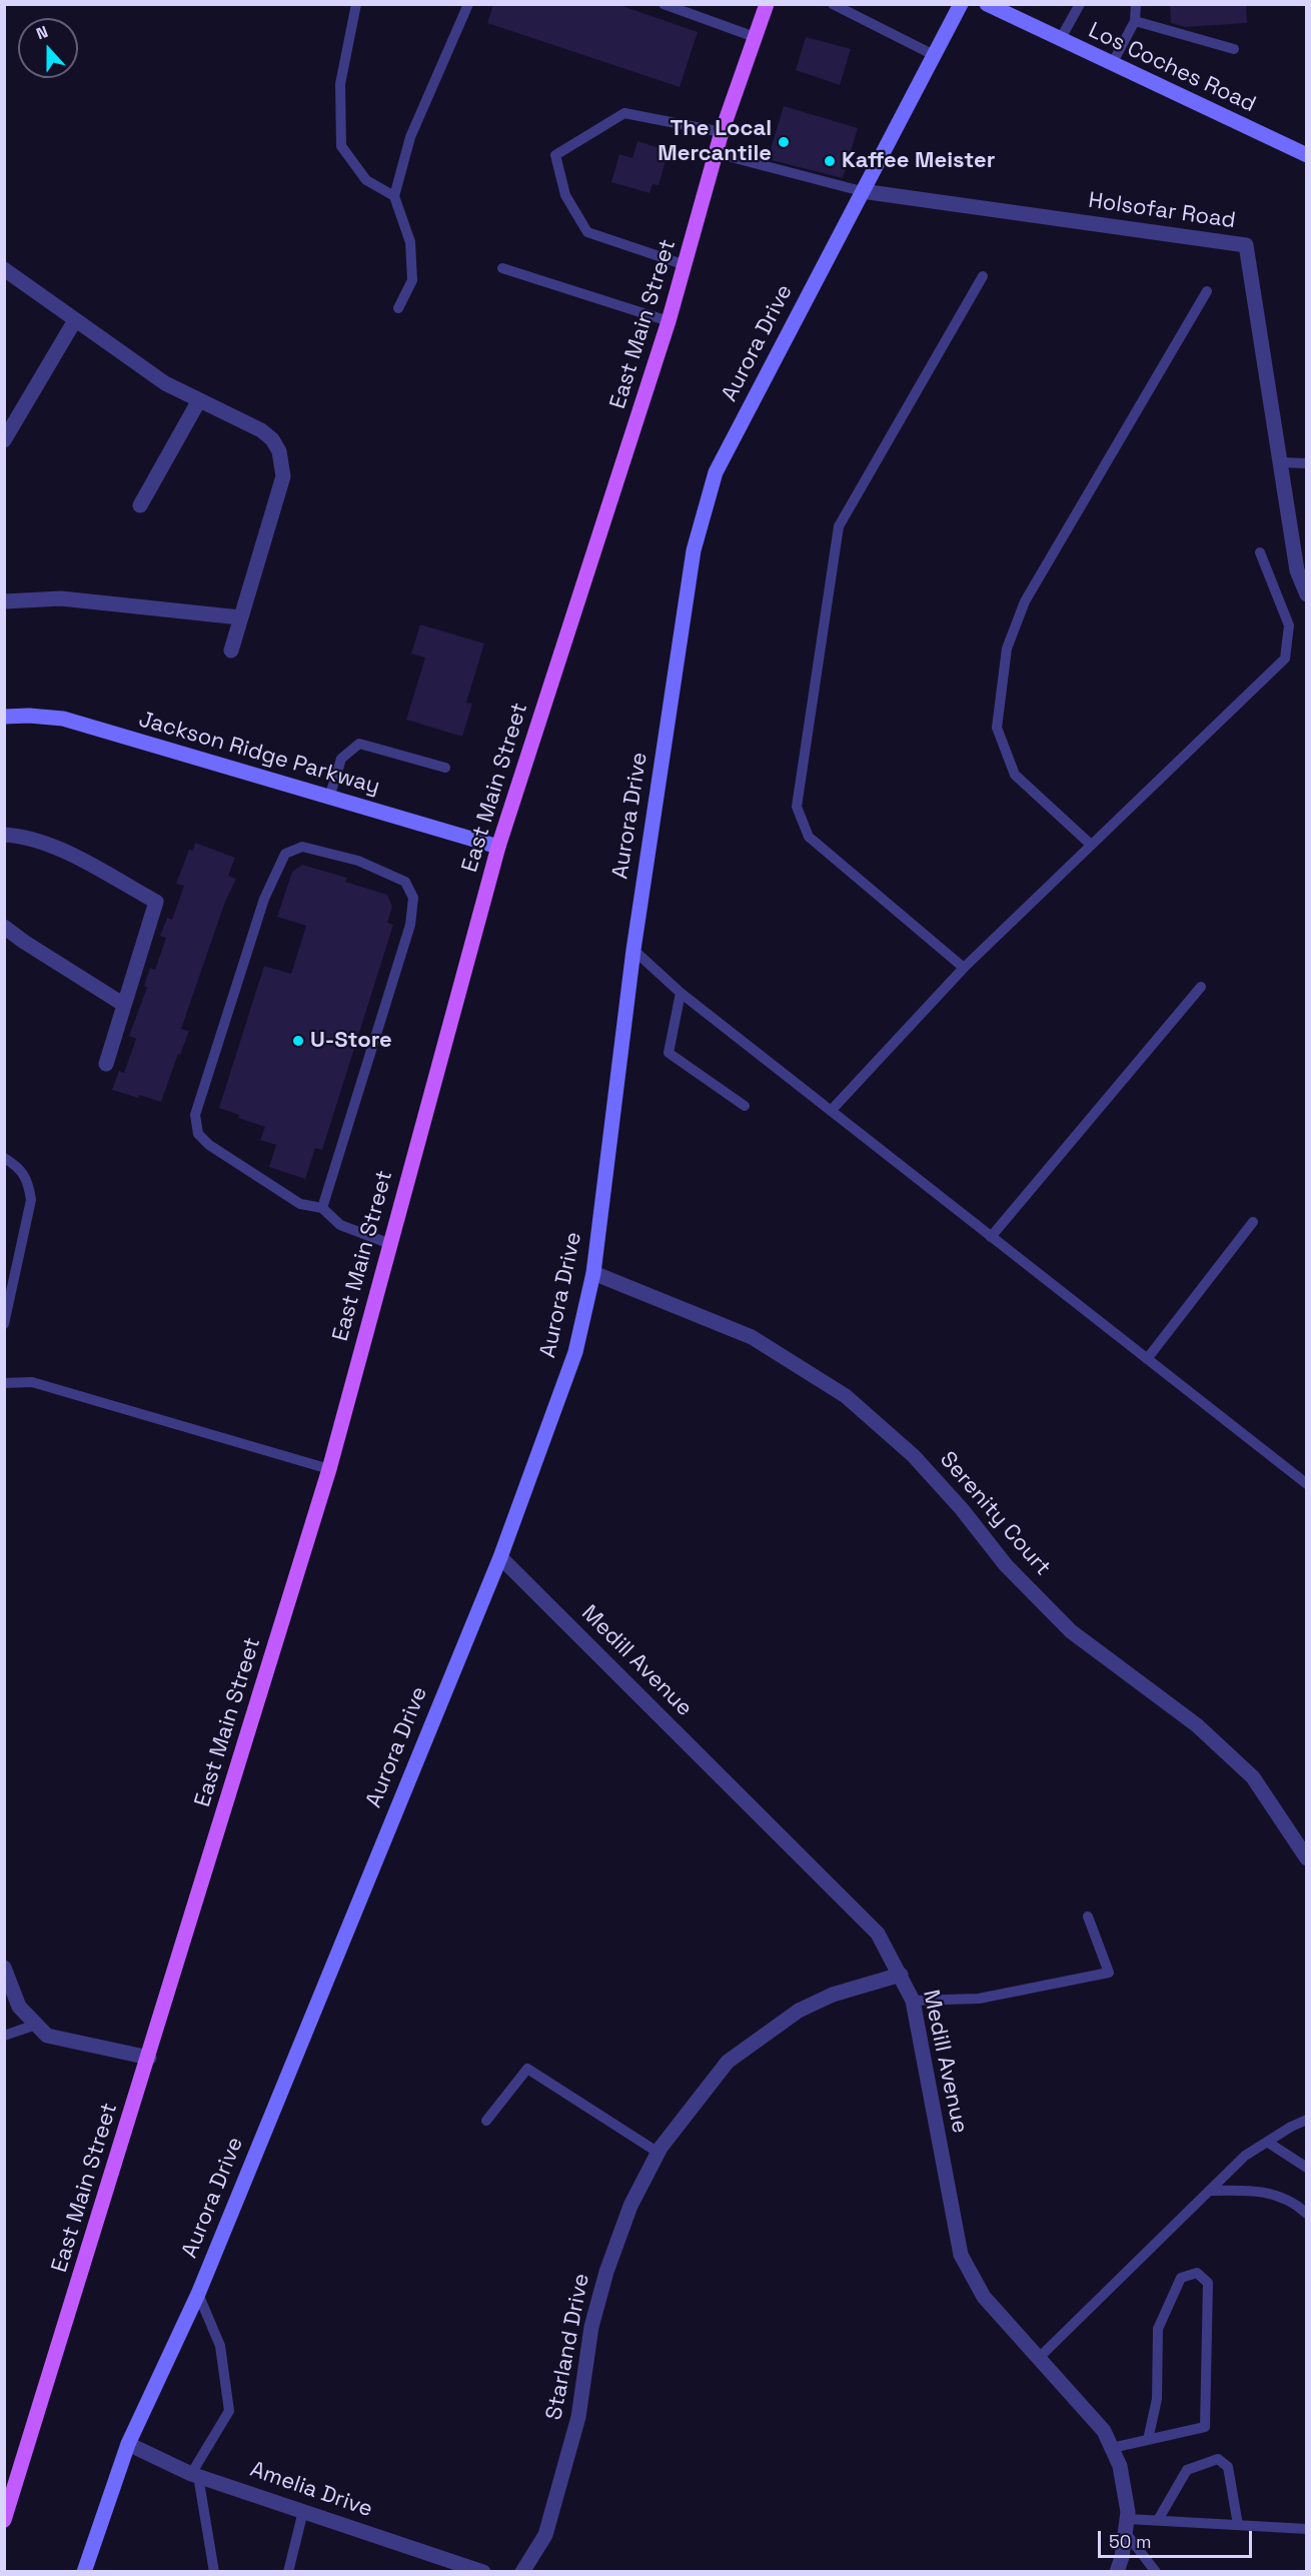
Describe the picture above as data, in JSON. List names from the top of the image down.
{
  "streets": {
    "main road": ["East Main Street"],
    "street": [
      "Los Coches Road",
      "Holsofar Road",
      "Aurora Drive",
      "Jackson Ridge Parkway",
      "Serenity Court",
      "Medill Avenue",
      "Starland Drive",
      "Amelia Drive"
    ]
  },
  "crossings": [
    ["Holsofar Road", "Aurora Drive"],
    ["East Main Street", "Jackson Ridge Parkway"],
    ["Aurora Drive", "Serenity Court"],
    ["Aurora Drive", "Medill Avenue"],
    ["Aurora Drive", "Amelia Drive"],
    ["Medill Avenue", "Starland Drive"]
  ],
  "places": ["The Local Mercantile", "Kaffee Meister", "U-Store"],
  "scale_bar": "50 m",
  "north": "top"
}
